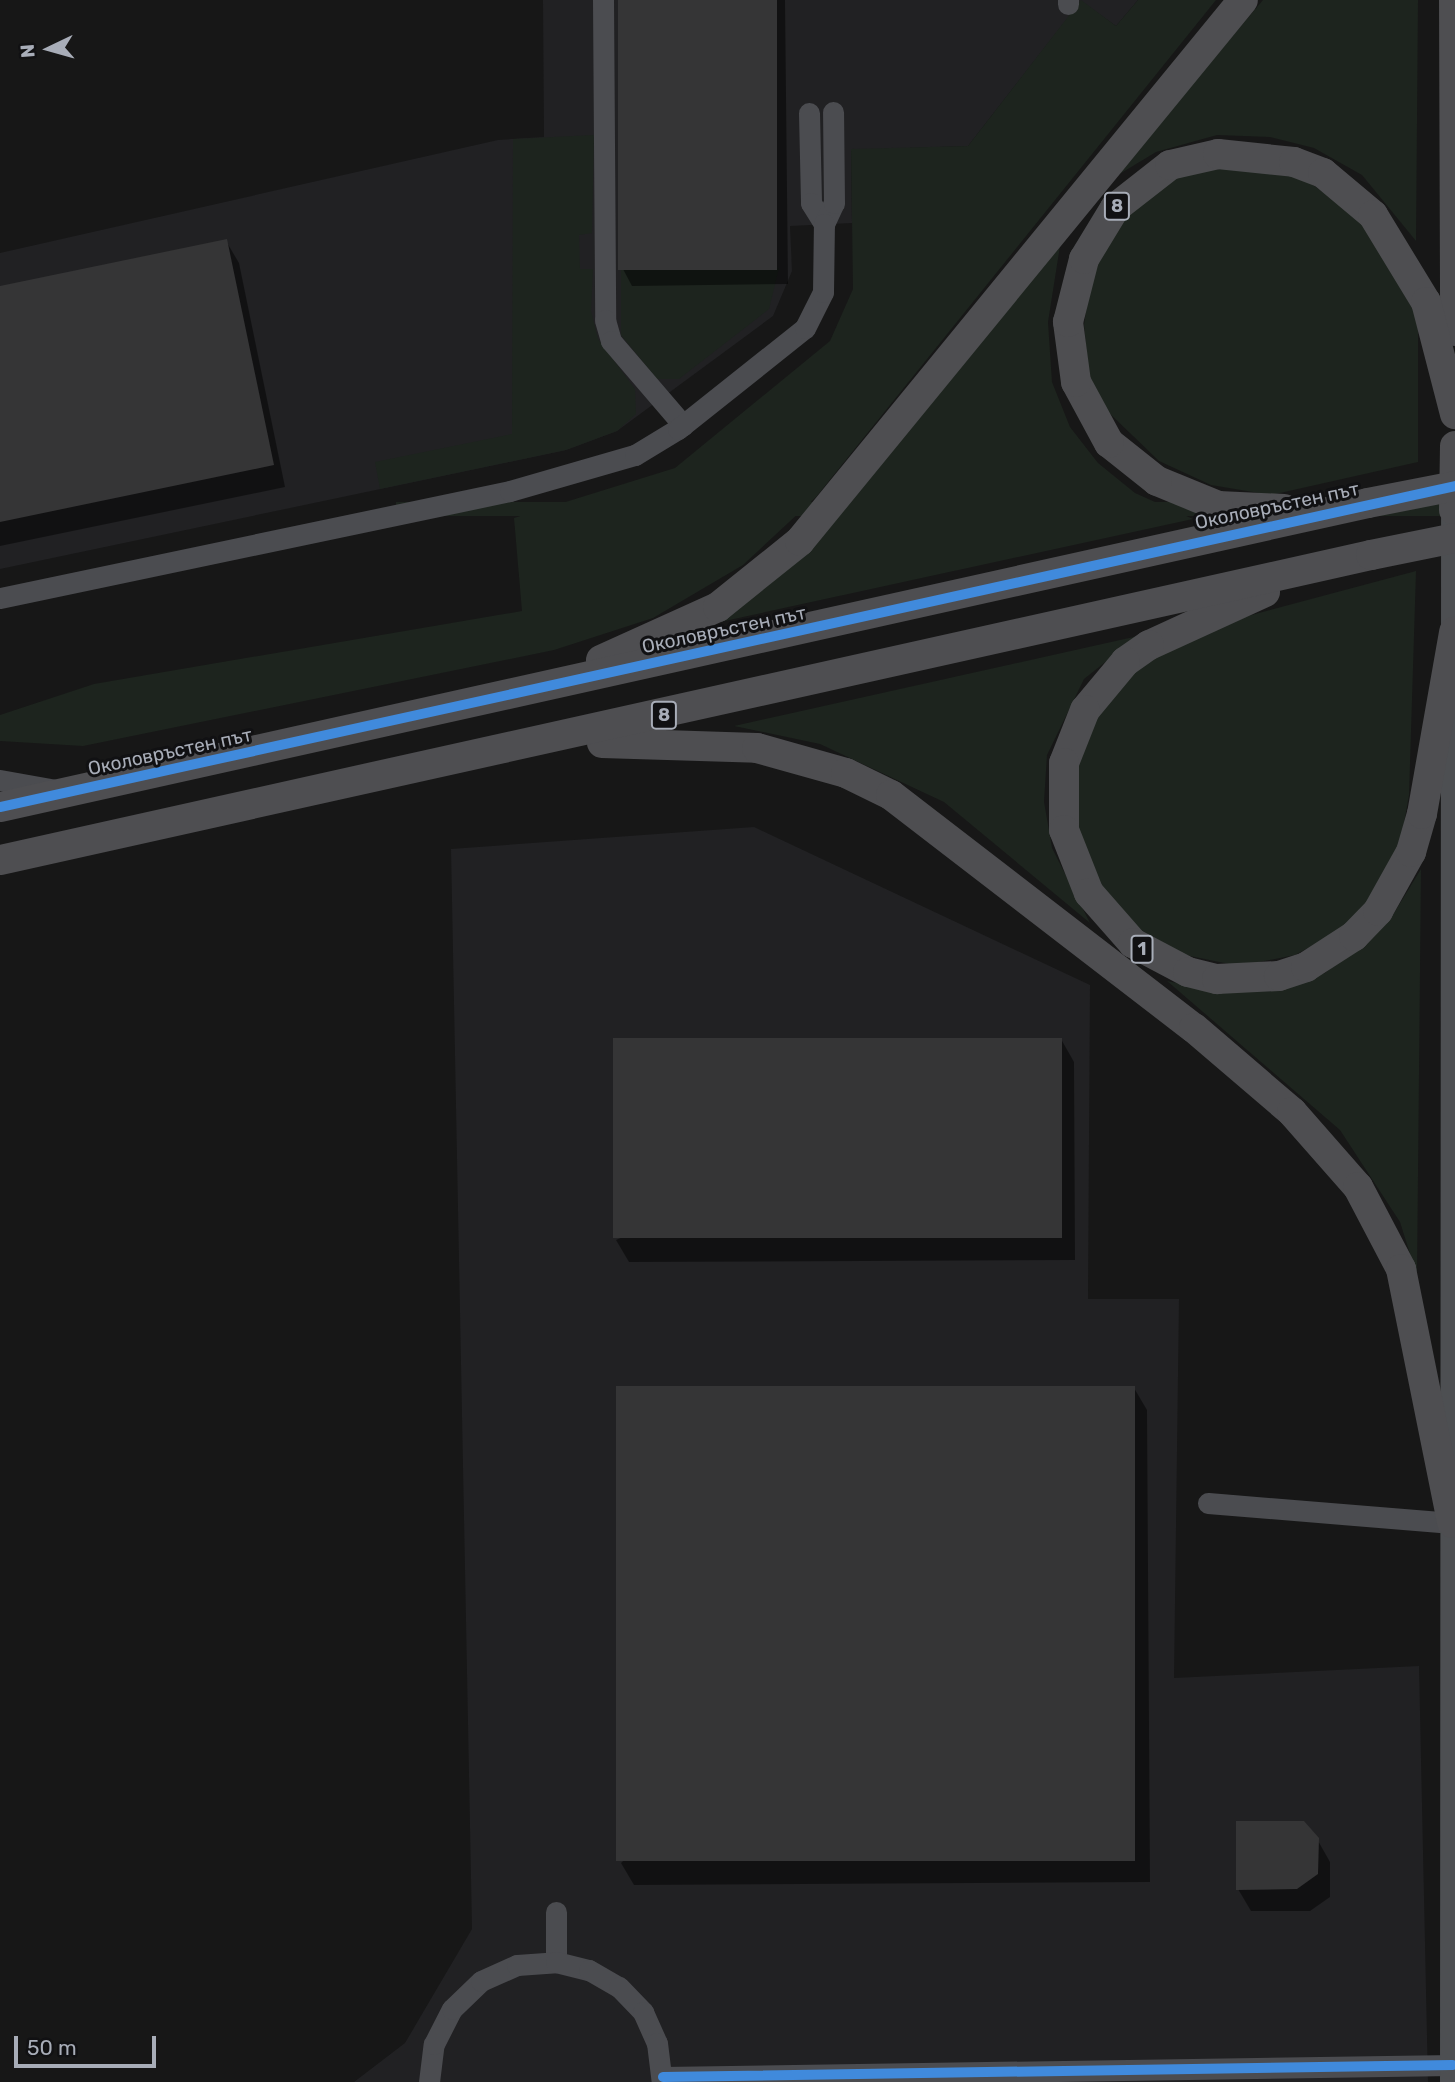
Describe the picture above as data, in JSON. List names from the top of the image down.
{
  "streets": {
    "highway": ["8", "Околовръстен път", "1"]
  },
  "crossings": [
    ["8", "Околовръстен път"],
    ["8", "1"]
  ],
  "scale_bar": "50 m",
  "north": "left"
}
